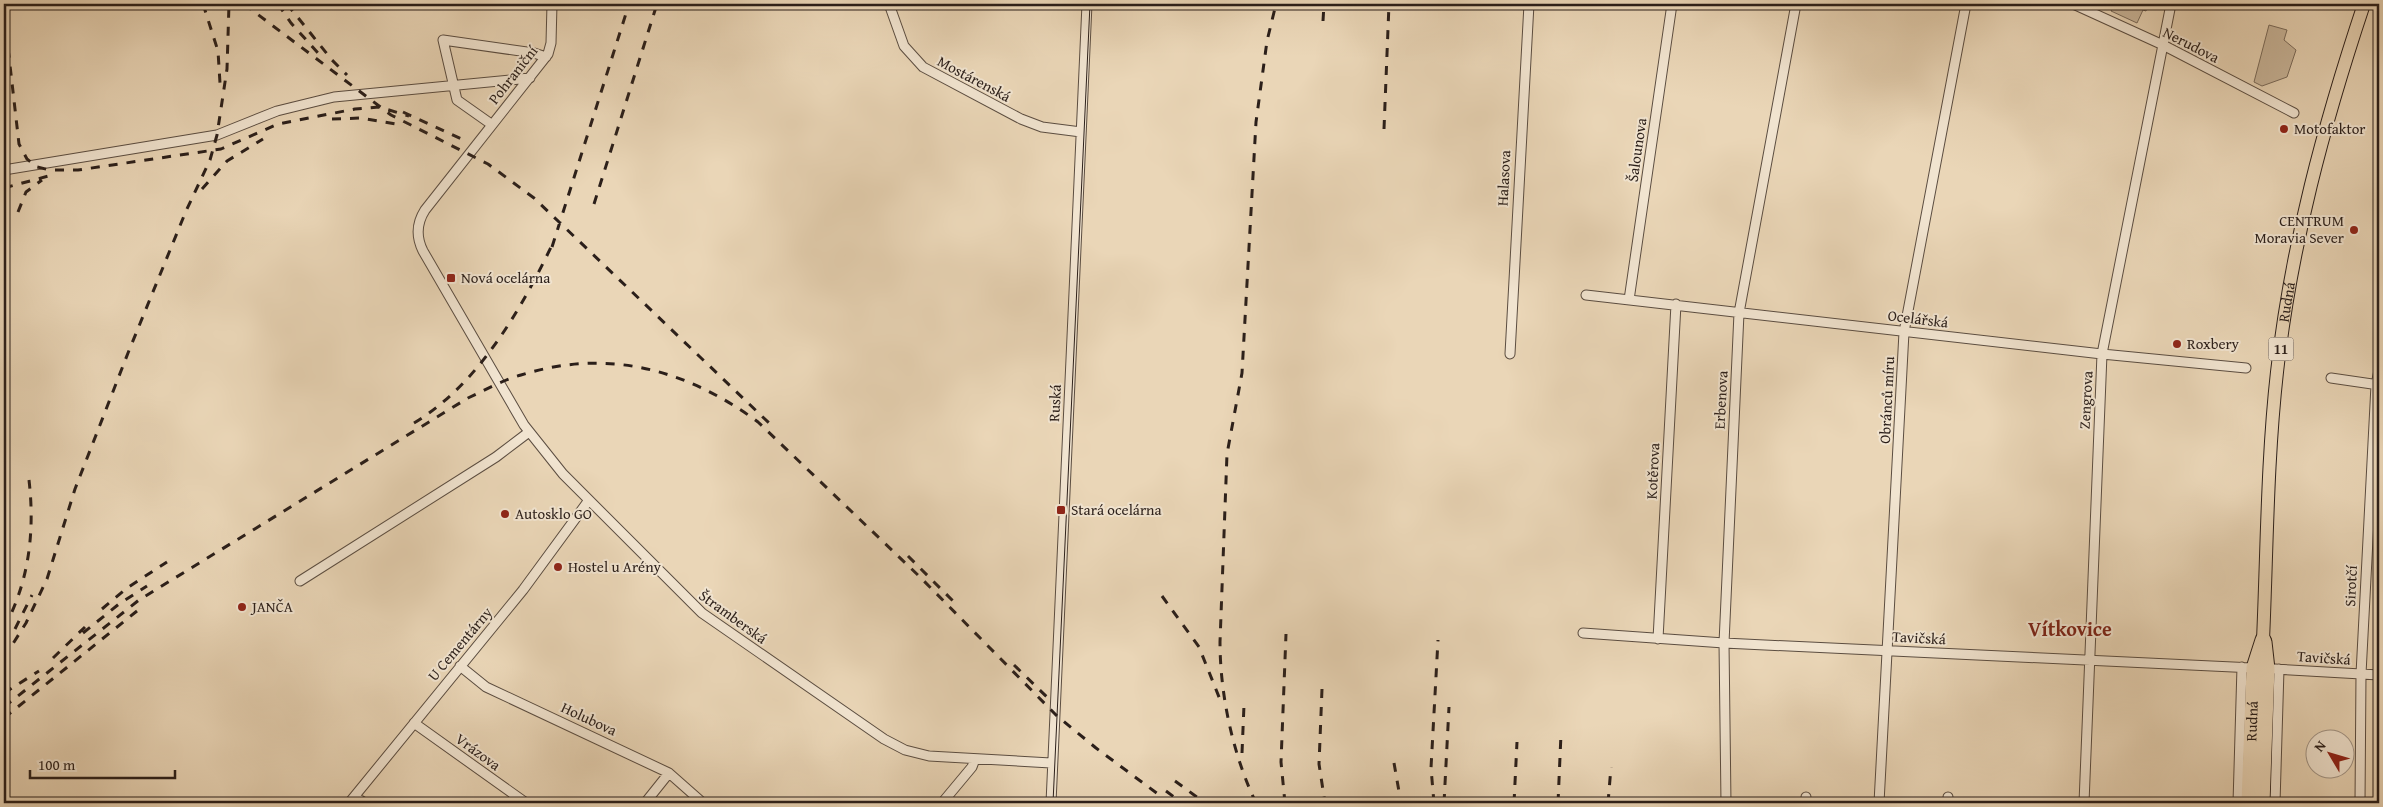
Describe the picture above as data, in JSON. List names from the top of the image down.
{
  "streets": {
    "highway": ["Rudná", "11"],
    "street": [
      "Nerudova",
      "Pohraniční",
      "Mostárenská",
      "Šalounova",
      "Halasova",
      "Ocelářská",
      "Erbenova",
      "Obránců míru",
      "Zengrova",
      "Ruská",
      "Kotěrova",
      "Sirotčí",
      "Štramberská",
      "Tavičská",
      "U Cementárny",
      "Holubova",
      "Vrázova"
    ]
  },
  "crossings": [
    ["Nerudova", "Zengrova"],
    ["Pohraniční", "Štramberská"],
    ["Mostárenská", "Ruská"],
    ["Šalounova", "Ocelářská"],
    ["Rudná", "Tavičská"],
    ["Ocelářská", "Erbenova"],
    ["Ocelářská", "Obránců míru"],
    ["Ocelářská", "Zengrova"],
    ["Ocelářská", "Kotěrova"],
    ["Erbenova", "Tavičská"],
    ["Obránců míru", "Tavičská"],
    ["Zengrova", "Tavičská"],
    ["Ruská", "Štramberská"],
    ["Kotěrova", "Tavičská"],
    ["Sirotčí", "Tavičská"],
    ["Štramberská", "U Cementárny"],
    ["U Cementárny", "Holubova"],
    ["U Cementárny", "Vrázova"]
  ],
  "districts": ["Vítkovice"],
  "places": {
    "other": [
      "Motofaktor",
      "CENTRUM Moravia Sever",
      "Roxbery",
      "Autosklo GO",
      "Hostel u Arény",
      "JANČA"
    ],
    "transit": ["Nová ocelárna", "Stará ocelárna"]
  },
  "scale_bar": "100 m",
  "north": "top left"
}
